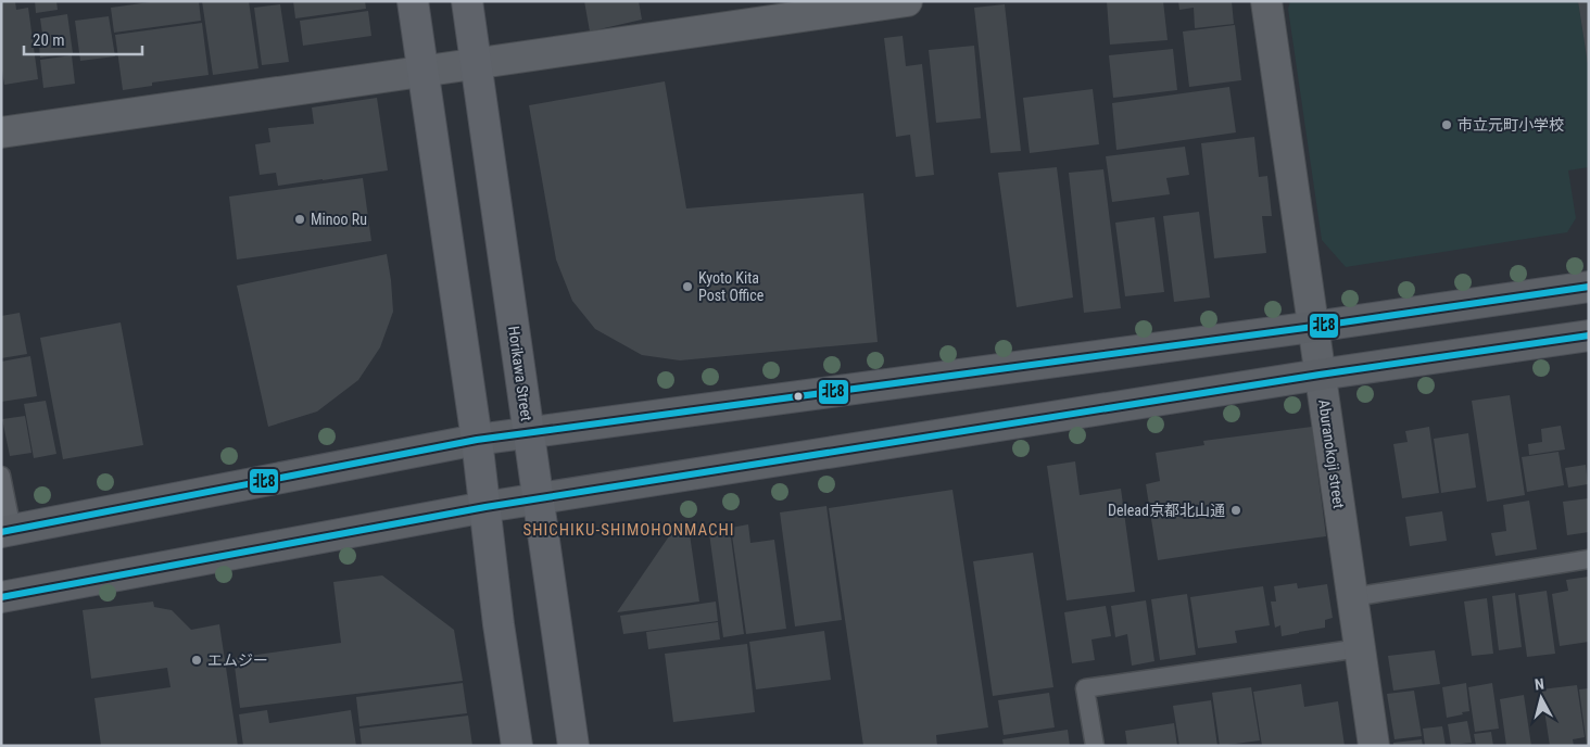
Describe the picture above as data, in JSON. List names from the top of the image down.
{
  "streets": {
    "main road": ["Horikawa Street"],
    "street": ["Aburanokoji street"]
  },
  "districts": ["SHICHIKU-SHIMOHONMACHI"],
  "places": [
    "市立元町小学校",
    "Minoo Ru",
    "Kyoto Kita Post Office",
    "Delead京都北山通",
    "エムジー"
  ],
  "lines": ["transit line 北8"],
  "scale_bar": "20 m",
  "north": "top"
}
